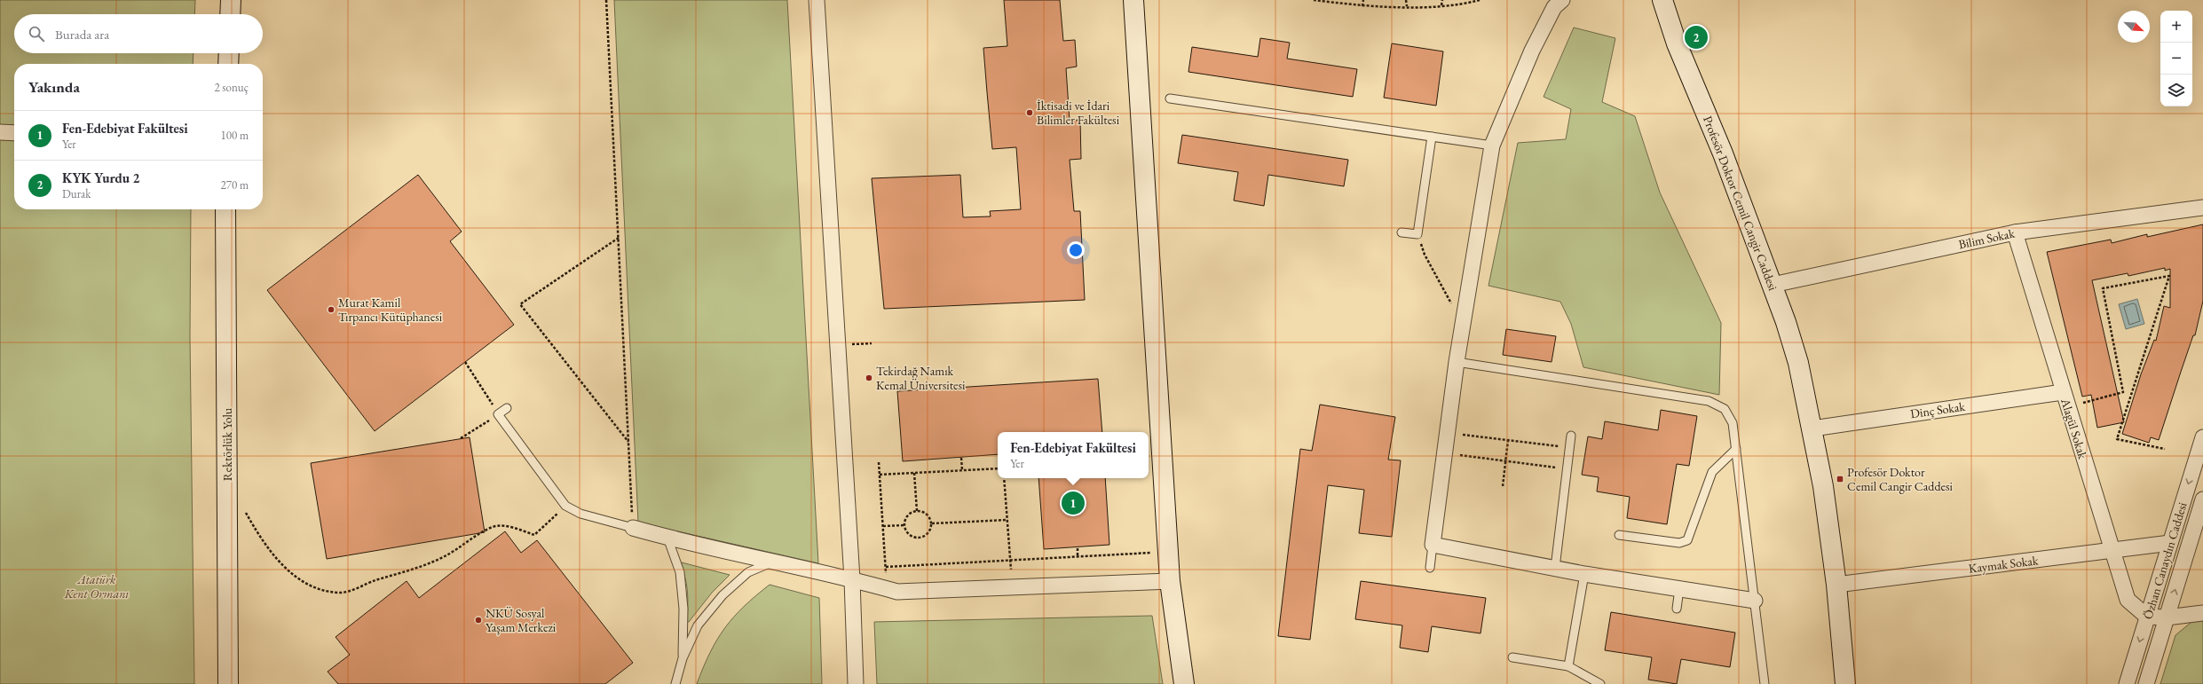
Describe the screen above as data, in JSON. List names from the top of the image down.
{
  "streets": {
    "street": [
      "Profesör Doktor Cemil Cangir Caddesi",
      "Bilim Sokak",
      "Dinç Sokak",
      "Alagül Sokak",
      "Rektörlük Yolu",
      "Özhan Canaydın Caddesi",
      "Kaymak Sokak"
    ]
  },
  "crossings": [
    ["Profesör Doktor Cemil Cangir Caddesi", "Bilim Sokak"],
    ["Profesör Doktor Cemil Cangir Caddesi", "Dinç Sokak"],
    ["Profesör Doktor Cemil Cangir Caddesi", "Kaymak Sokak"],
    ["Bilim Sokak", "Alagül Sokak"],
    ["Dinç Sokak", "Alagül Sokak"],
    ["Alagül Sokak", "Özhan Canaydın Caddesi"],
    ["Alagül Sokak", "Kaymak Sokak"],
    ["Özhan Canaydın Caddesi", "Kaymak Sokak"]
  ],
  "parks": ["Atatürk Kent Ormanı"],
  "places": {
    "other": [
      "İktisadi ve İdari Bilimler Fakültesi",
      "Murat Kamil Tırpancı Kütüphanesi",
      "Tekirdağ Namık Kemal Üniversitesi",
      "NKÜ Sosyal Yaşam Merkezi"
    ],
    "transit": ["Profesör Doktor Cemil Cangir Caddesi"]
  },
  "north": "bottom right",
  "page": {
    "map_buttons": ["+", "−"],
    "search": "Burada ara",
    "pins": ["2", "1"],
    "heading": ["Yakında", "2 sonuç"],
    "list": [
      {
        "mark": "1",
        "name": "Fen-Edebiyat Fakültesi",
        "note": "Yer",
        "value": "100 m"
      },
      {
        "mark": "2",
        "name": "KYK Yurdu 2",
        "note": "Durak",
        "value": "270 m"
      }
    ],
    "popup": ["Fen-Edebiyat Fakültesi", "Yer"]
  }
}
